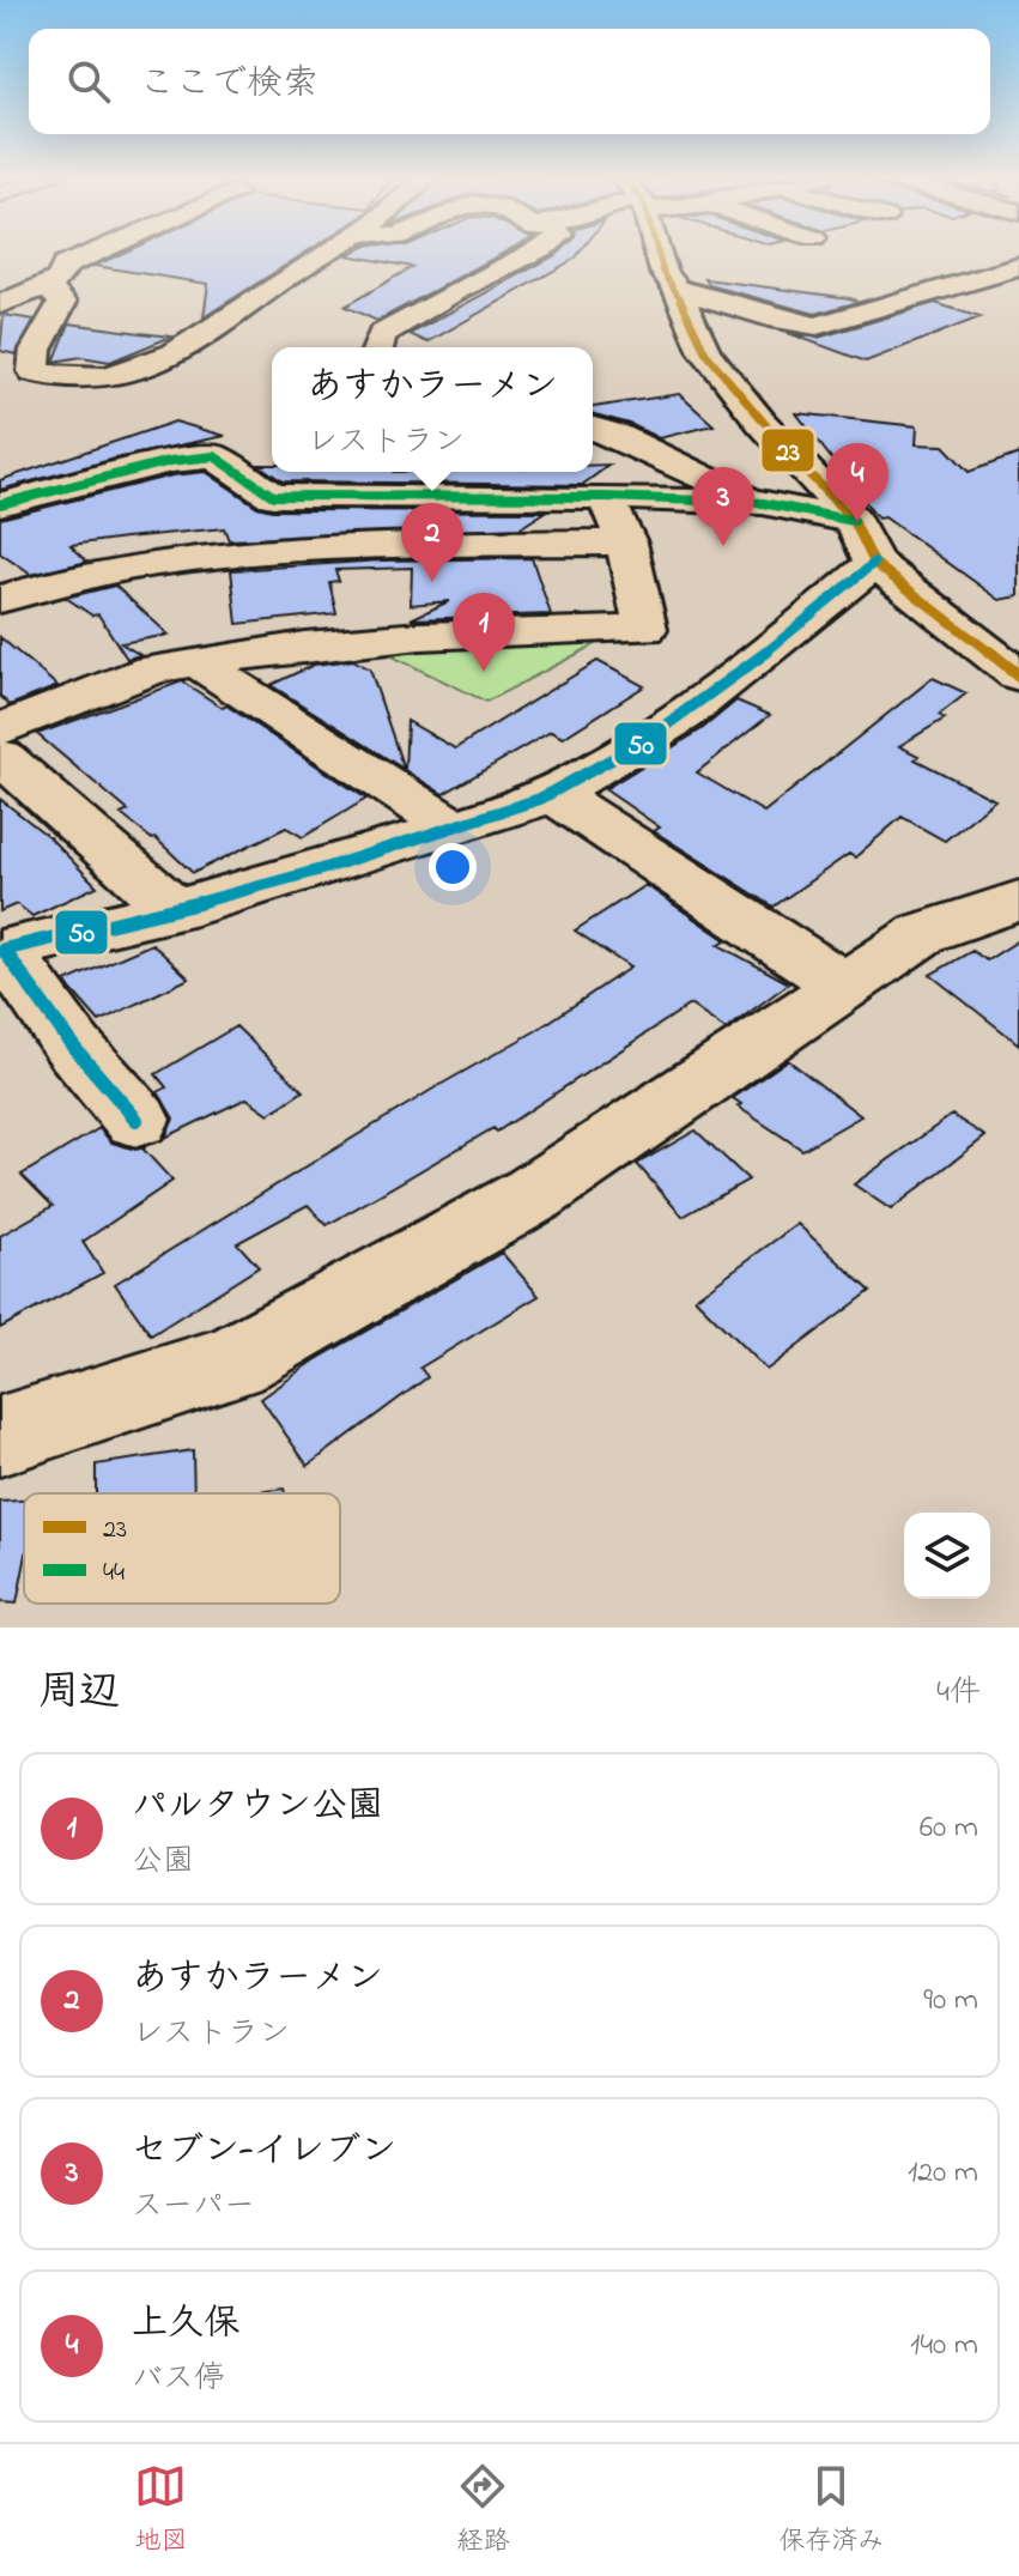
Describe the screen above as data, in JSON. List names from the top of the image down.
{
  "lines": ["transit line 23", "transit line 44", "transit line 50"],
  "legend": ["23", "44"],
  "page": {
    "search": "ここで検索",
    "popup": ["あすかラーメン", "レストラン"],
    "pins": [
      "4",
      "3",
      "2",
      "1"
    ],
    "heading": ["周辺", "4件"],
    "list": [
      {
        "mark": "1",
        "name": "パルタウン公園",
        "note": "公園",
        "value": "60 m"
      },
      {
        "mark": "2",
        "name": "あすかラーメン",
        "note": "レストラン",
        "value": "90 m"
      },
      {
        "mark": "3",
        "name": "セブン-イレブン",
        "note": "スーパー",
        "value": "120 m"
      },
      {
        "mark": "4",
        "name": "上久保",
        "note": "バス停",
        "value": "140 m"
      }
    ],
    "nav": ["地図", "経路", "保存済み"]
  }
}
